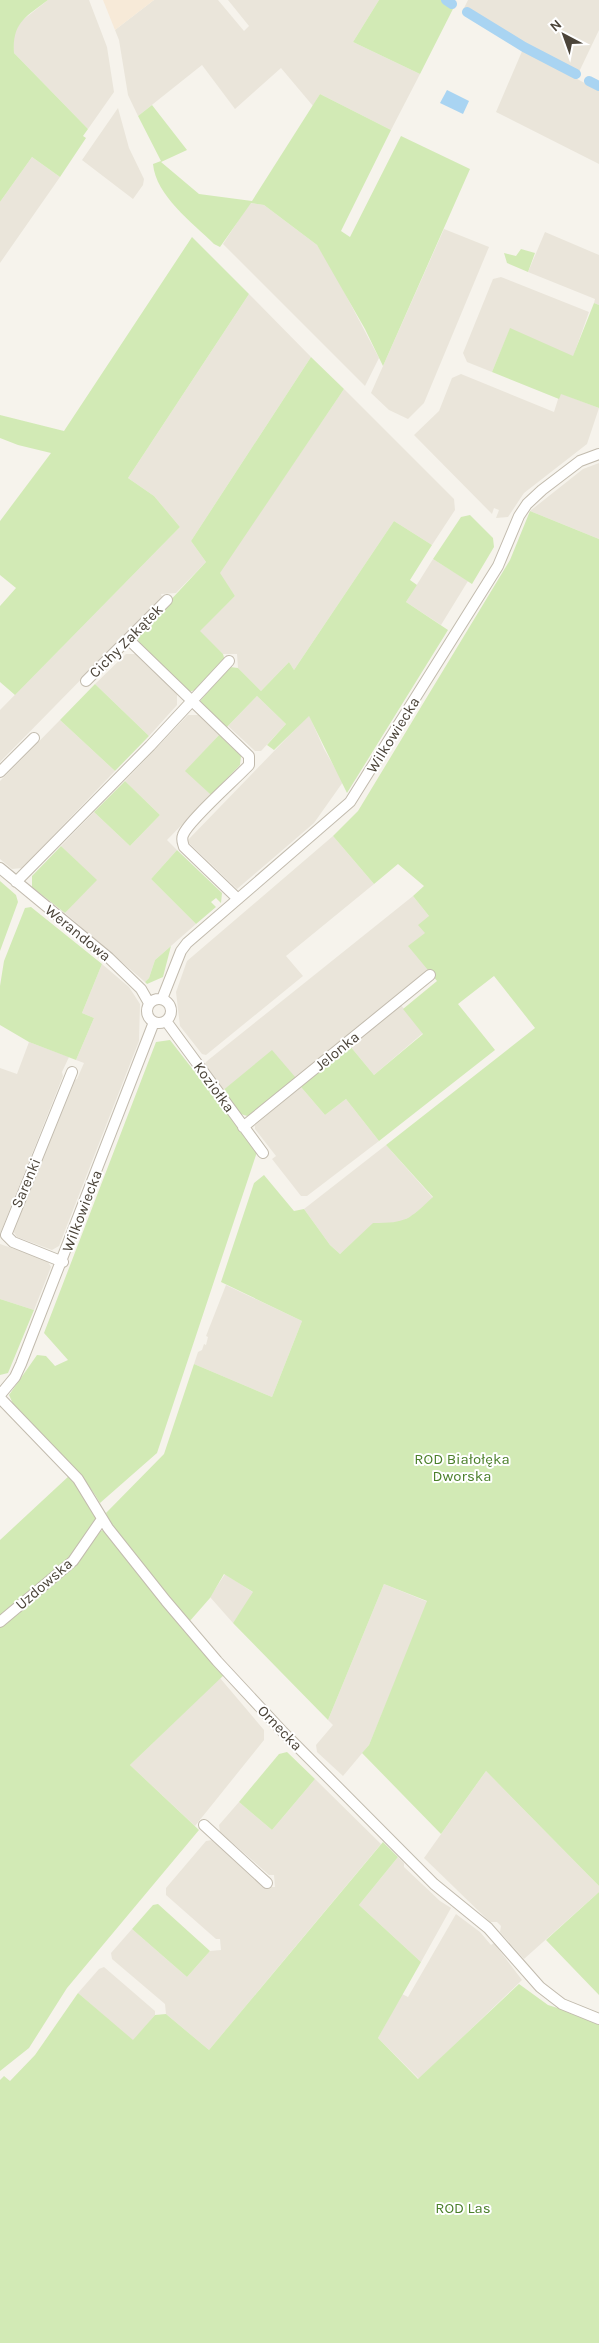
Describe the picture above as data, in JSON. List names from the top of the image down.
{
  "streets": {
    "street": [
      "Cichy Zakątek",
      "Wilkowiecka",
      "Werandowa",
      "Jelonka",
      "Koziołka",
      "Sarenki",
      "Uzdowska",
      "Ornecka"
    ]
  },
  "crossings": [
    ["Wilkowiecka", "Werandowa"],
    ["Wilkowiecka", "Koziołka"],
    ["Wilkowiecka", "Sarenki"],
    ["Wilkowiecka", "Ornecka"],
    ["Werandowa", "Koziołka"],
    ["Jelonka", "Koziołka"],
    ["Uzdowska", "Ornecka"]
  ],
  "parks": ["ROD Białołęka Dworska", "ROD Las"],
  "north": "top left"
}
